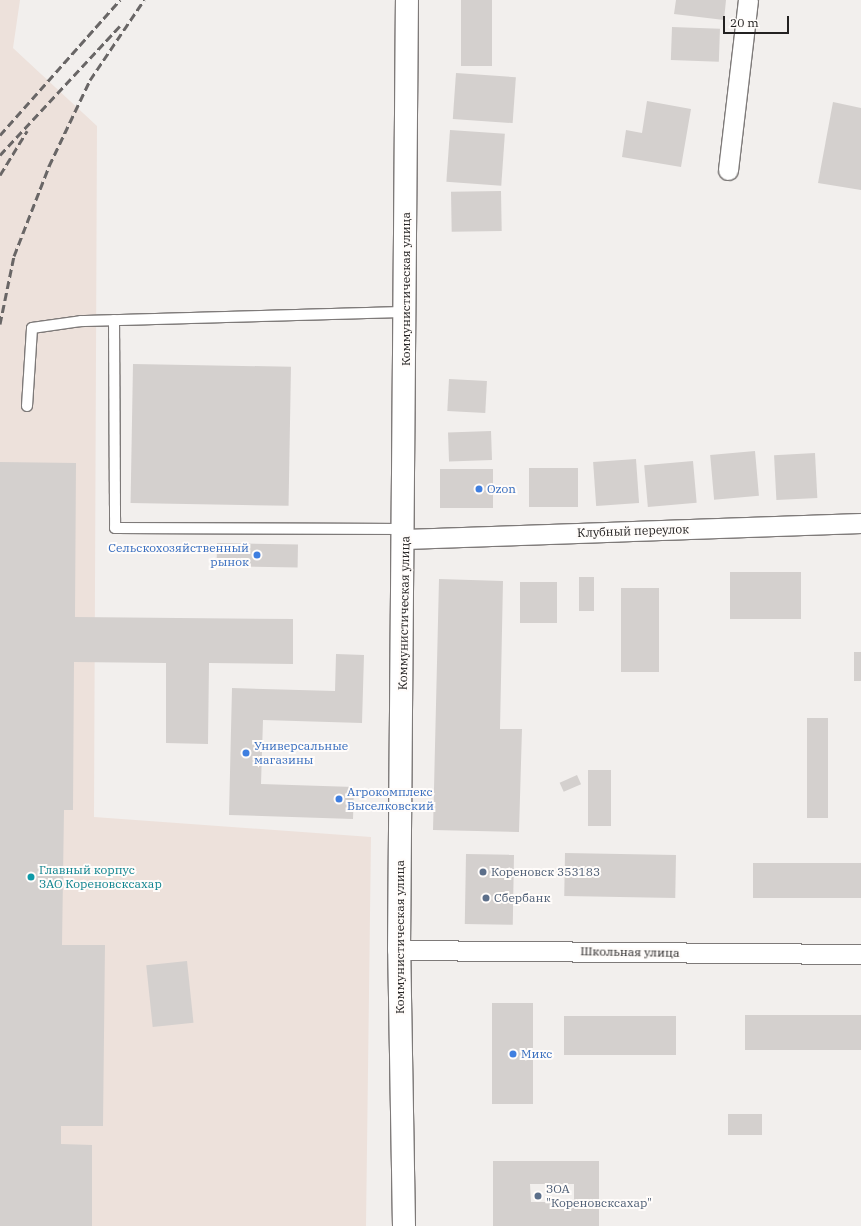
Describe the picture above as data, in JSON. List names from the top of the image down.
{
  "streets": {
    "street": ["Коммунистическая улица", "Клубный переулок", "Школьная улица"]
  },
  "crossings": [
    ["Коммунистическая улица", "Клубный переулок"],
    ["Коммунистическая улица", "Школьная улица"]
  ],
  "places": [
    "Ozon",
    "Сельскохозяйственный рынок",
    "Универсальные магазины",
    "Агрокомплекс Выселковский",
    "Кореновск 353183",
    "Главный корпус ЗАО Кореновсксахар",
    "Сбербанк",
    "Микс",
    "ЗОА \"Кореновсксахар\""
  ],
  "scale_bar": "20 m"
}
